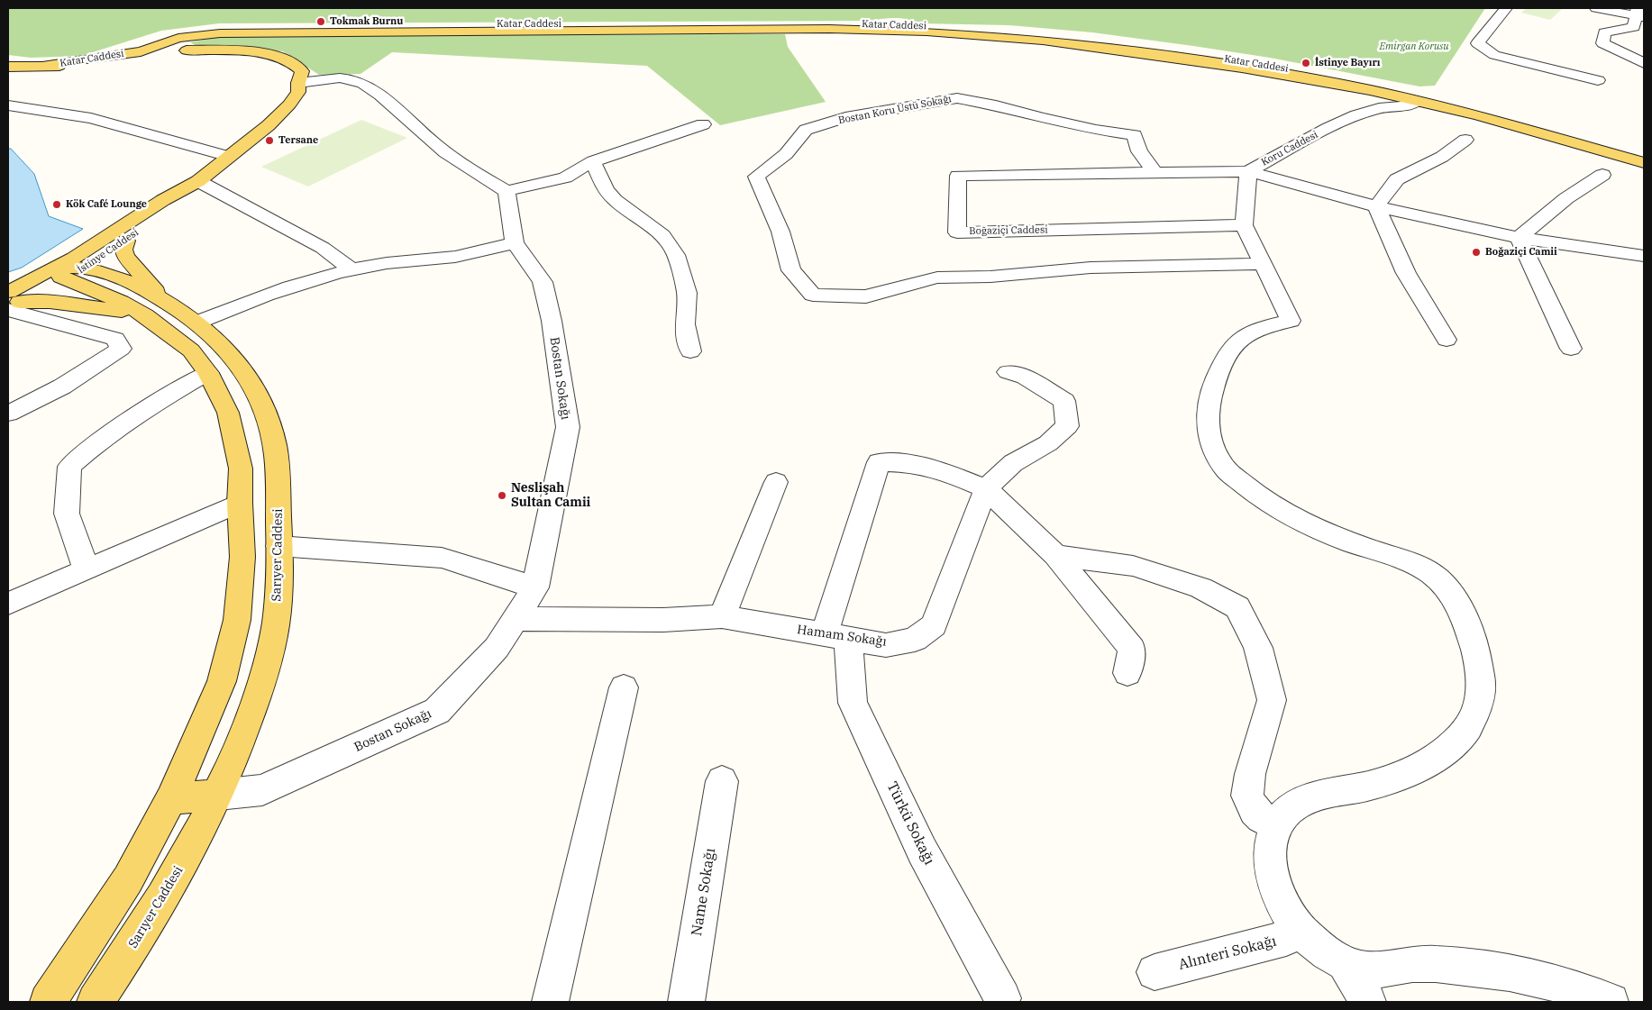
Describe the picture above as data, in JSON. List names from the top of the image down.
{
  "streets": {
    "main road": ["Katar Caddesi", "İstinye Caddesi", "Sarıyer Caddesi"],
    "street": [
      "Bostan Koru Üstü Sokağı",
      "Koru Caddesi",
      "Boğaziçi Caddesi",
      "Bostan Sokağı",
      "Hamam Sokağı",
      "Türkü Sokağı",
      "Name Sokağı",
      "Alınteri Sokağı"
    ]
  },
  "crossings": [
    ["Bostan Koru Üstü Sokağı", "Boğaziçi Caddesi"],
    ["Koru Caddesi", "Boğaziçi Caddesi"],
    ["İstinye Caddesi", "Sarıyer Caddesi"],
    ["Bostan Sokağı", "Sarıyer Caddesi"],
    ["Bostan Sokağı", "Hamam Sokağı"],
    ["Hamam Sokağı", "Türkü Sokağı"]
  ],
  "parks": ["Emirgan Korusu"],
  "places": [
    "Tokmak Burnu",
    "İstinye Bayırı",
    "Tersane",
    "Kök Café Lounge",
    "Boğaziçi Camii",
    "Neslişah Sultan Camii"
  ]
}
